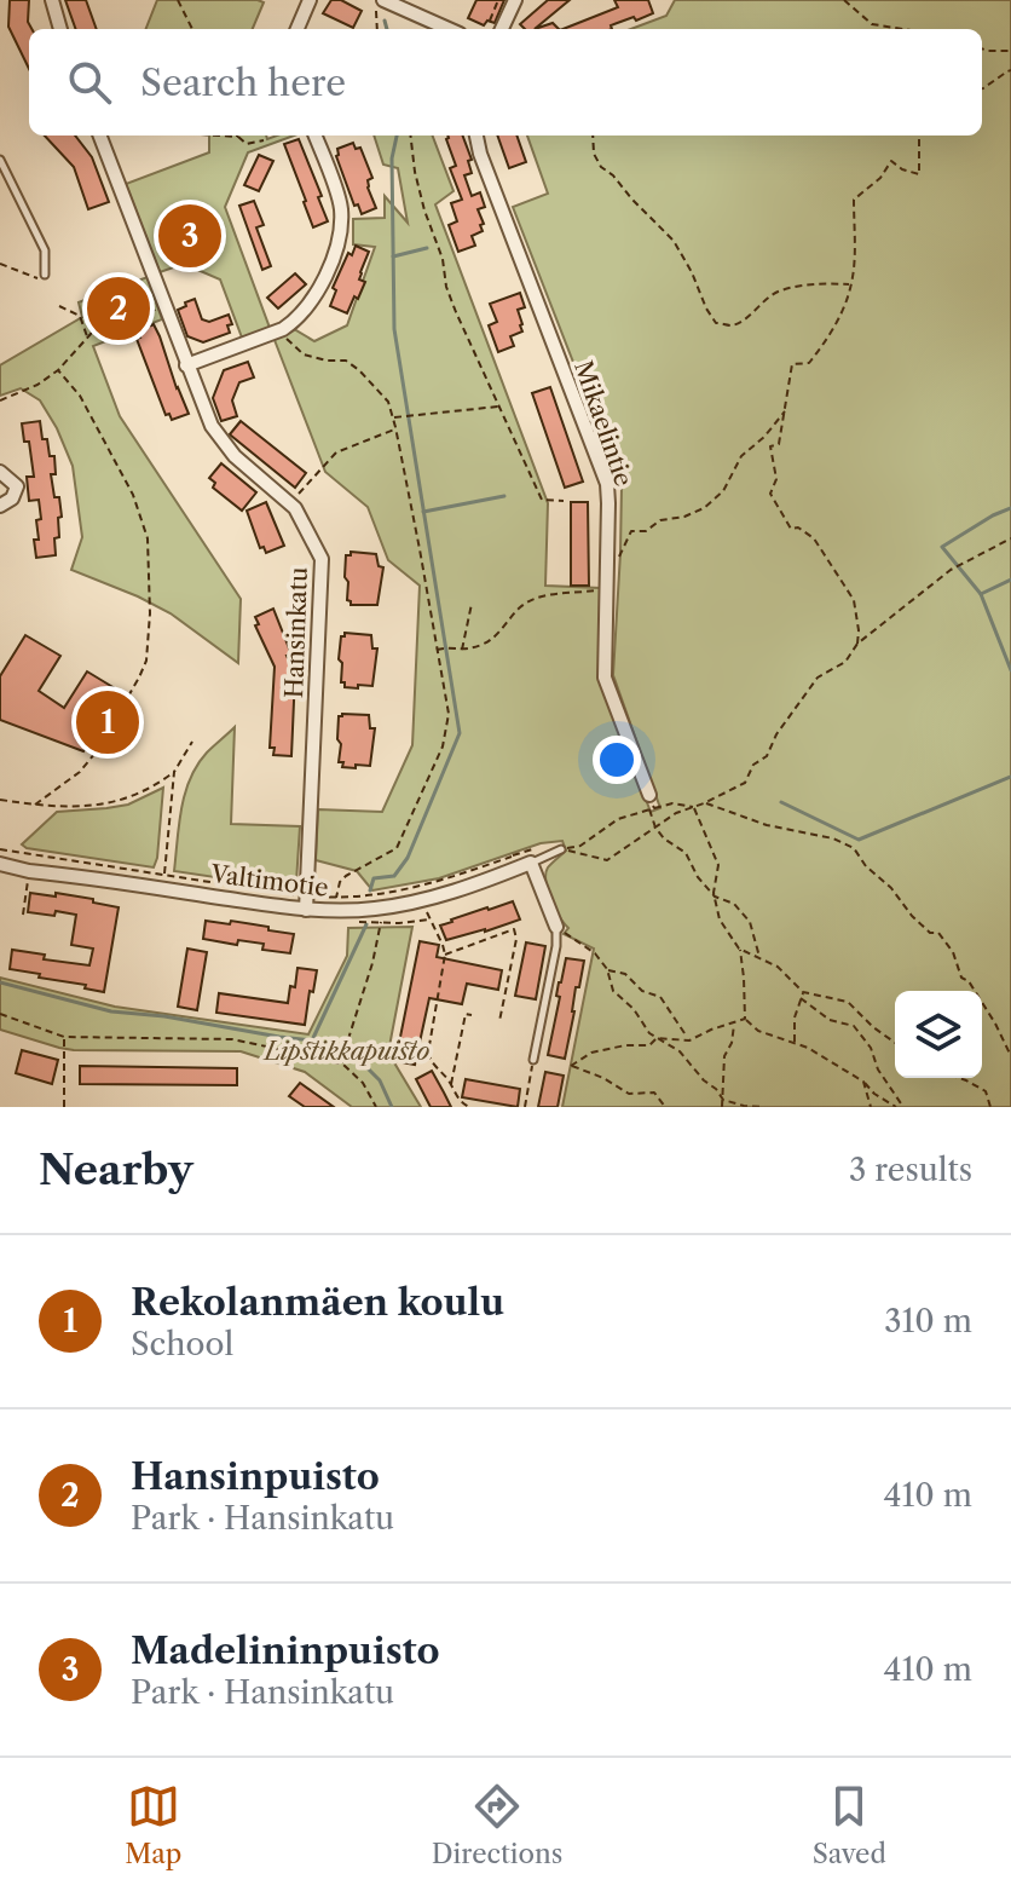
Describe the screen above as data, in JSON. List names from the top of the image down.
{
  "streets": {
    "street": ["Mikaelintie", "Hansinkatu", "Valtimotie"]
  },
  "crossings": [
    ["Hansinkatu", "Valtimotie"]
  ],
  "parks": ["Lipstikkapuisto"],
  "page": {
    "search": "Search here",
    "pins": ["3", "2", "1"],
    "heading": ["Nearby", "3 results"],
    "list": [
      {
        "mark": "1",
        "name": "Rekolanmäen koulu",
        "note": "School",
        "value": "310 m"
      },
      {
        "mark": "2",
        "name": "Hansinpuisto",
        "note": "Park · Hansinkatu",
        "value": "410 m"
      },
      {
        "mark": "3",
        "name": "Madelininpuisto",
        "note": "Park · Hansinkatu",
        "value": "410 m"
      }
    ],
    "nav": ["Map", "Directions", "Saved"]
  }
}
